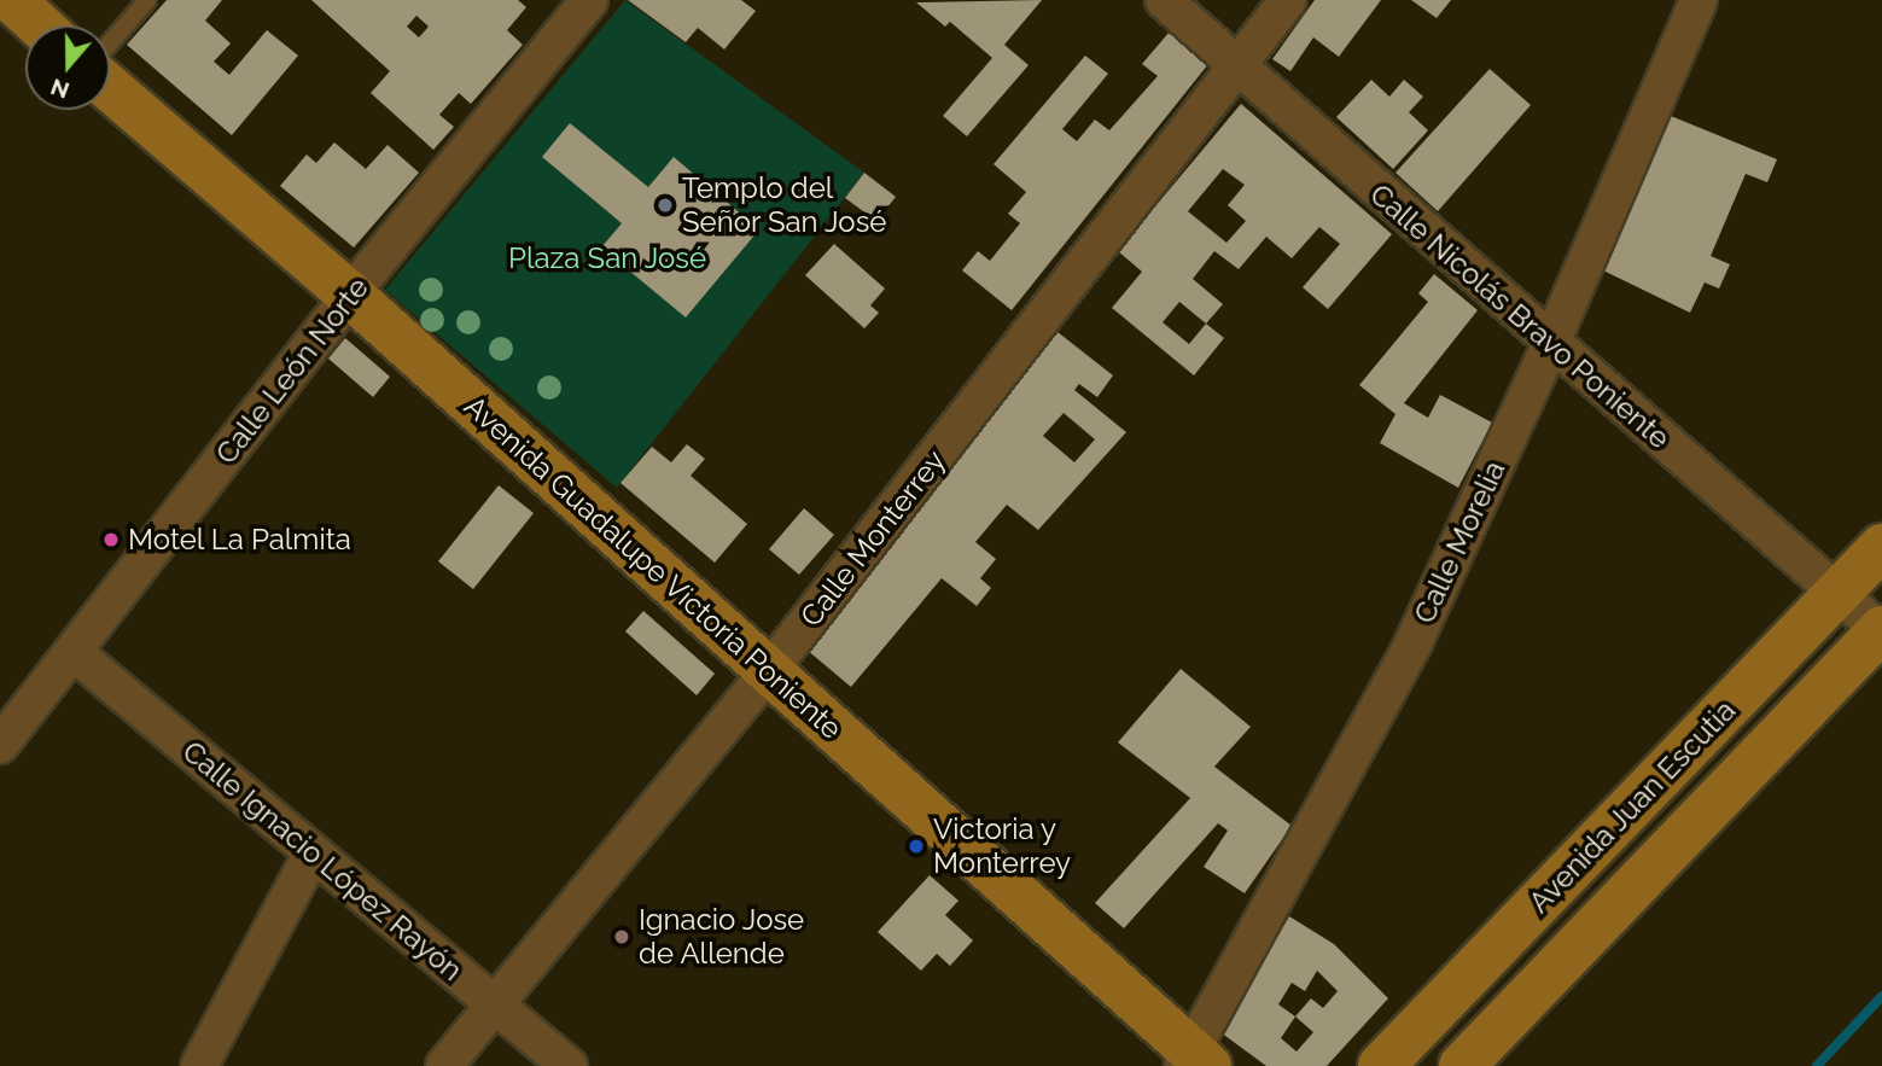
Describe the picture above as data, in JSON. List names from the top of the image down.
{
  "streets": {
    "main road": ["Avenida Guadalupe Victoria Poniente", "Avenida Juan Escutia"],
    "street": [
      "Calle Nicolás Bravo Poniente",
      "Calle León Norte",
      "Calle Monterrey",
      "Calle Morelia",
      "Calle Ignacio López Rayón"
    ]
  },
  "crossings": [
    ["Calle Nicolás Bravo Poniente", "Calle Monterrey"],
    ["Calle Nicolás Bravo Poniente", "Calle Morelia"],
    ["Calle Nicolás Bravo Poniente", "Avenida Juan Escutia"],
    ["Calle León Norte", "Avenida Guadalupe Victoria Poniente"],
    ["Calle León Norte", "Calle Ignacio López Rayón"],
    ["Calle Monterrey", "Avenida Guadalupe Victoria Poniente"],
    ["Calle Monterrey", "Calle Ignacio López Rayón"],
    ["Calle Morelia", "Avenida Guadalupe Victoria Poniente"]
  ],
  "parks": ["Plaza San José"],
  "places": [
    "Templo del Señor San José",
    "Motel La Palmita",
    "Victoria y Monterrey",
    "Ignacio Jose de Allende"
  ],
  "north": "bottom"
}
